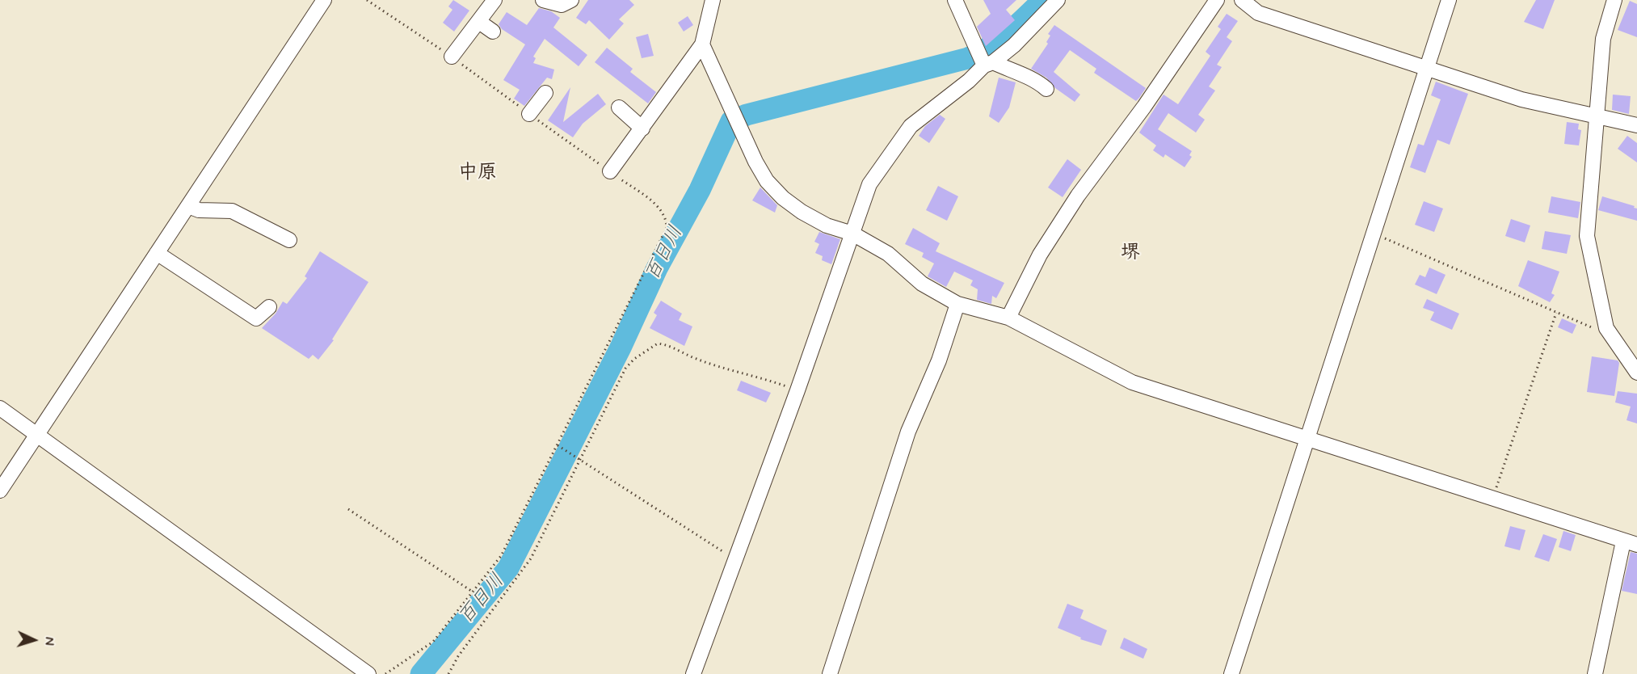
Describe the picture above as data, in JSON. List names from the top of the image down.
{
  "districts": ["中原", "堺"],
  "water": ["百日川"],
  "north": "right"
}
